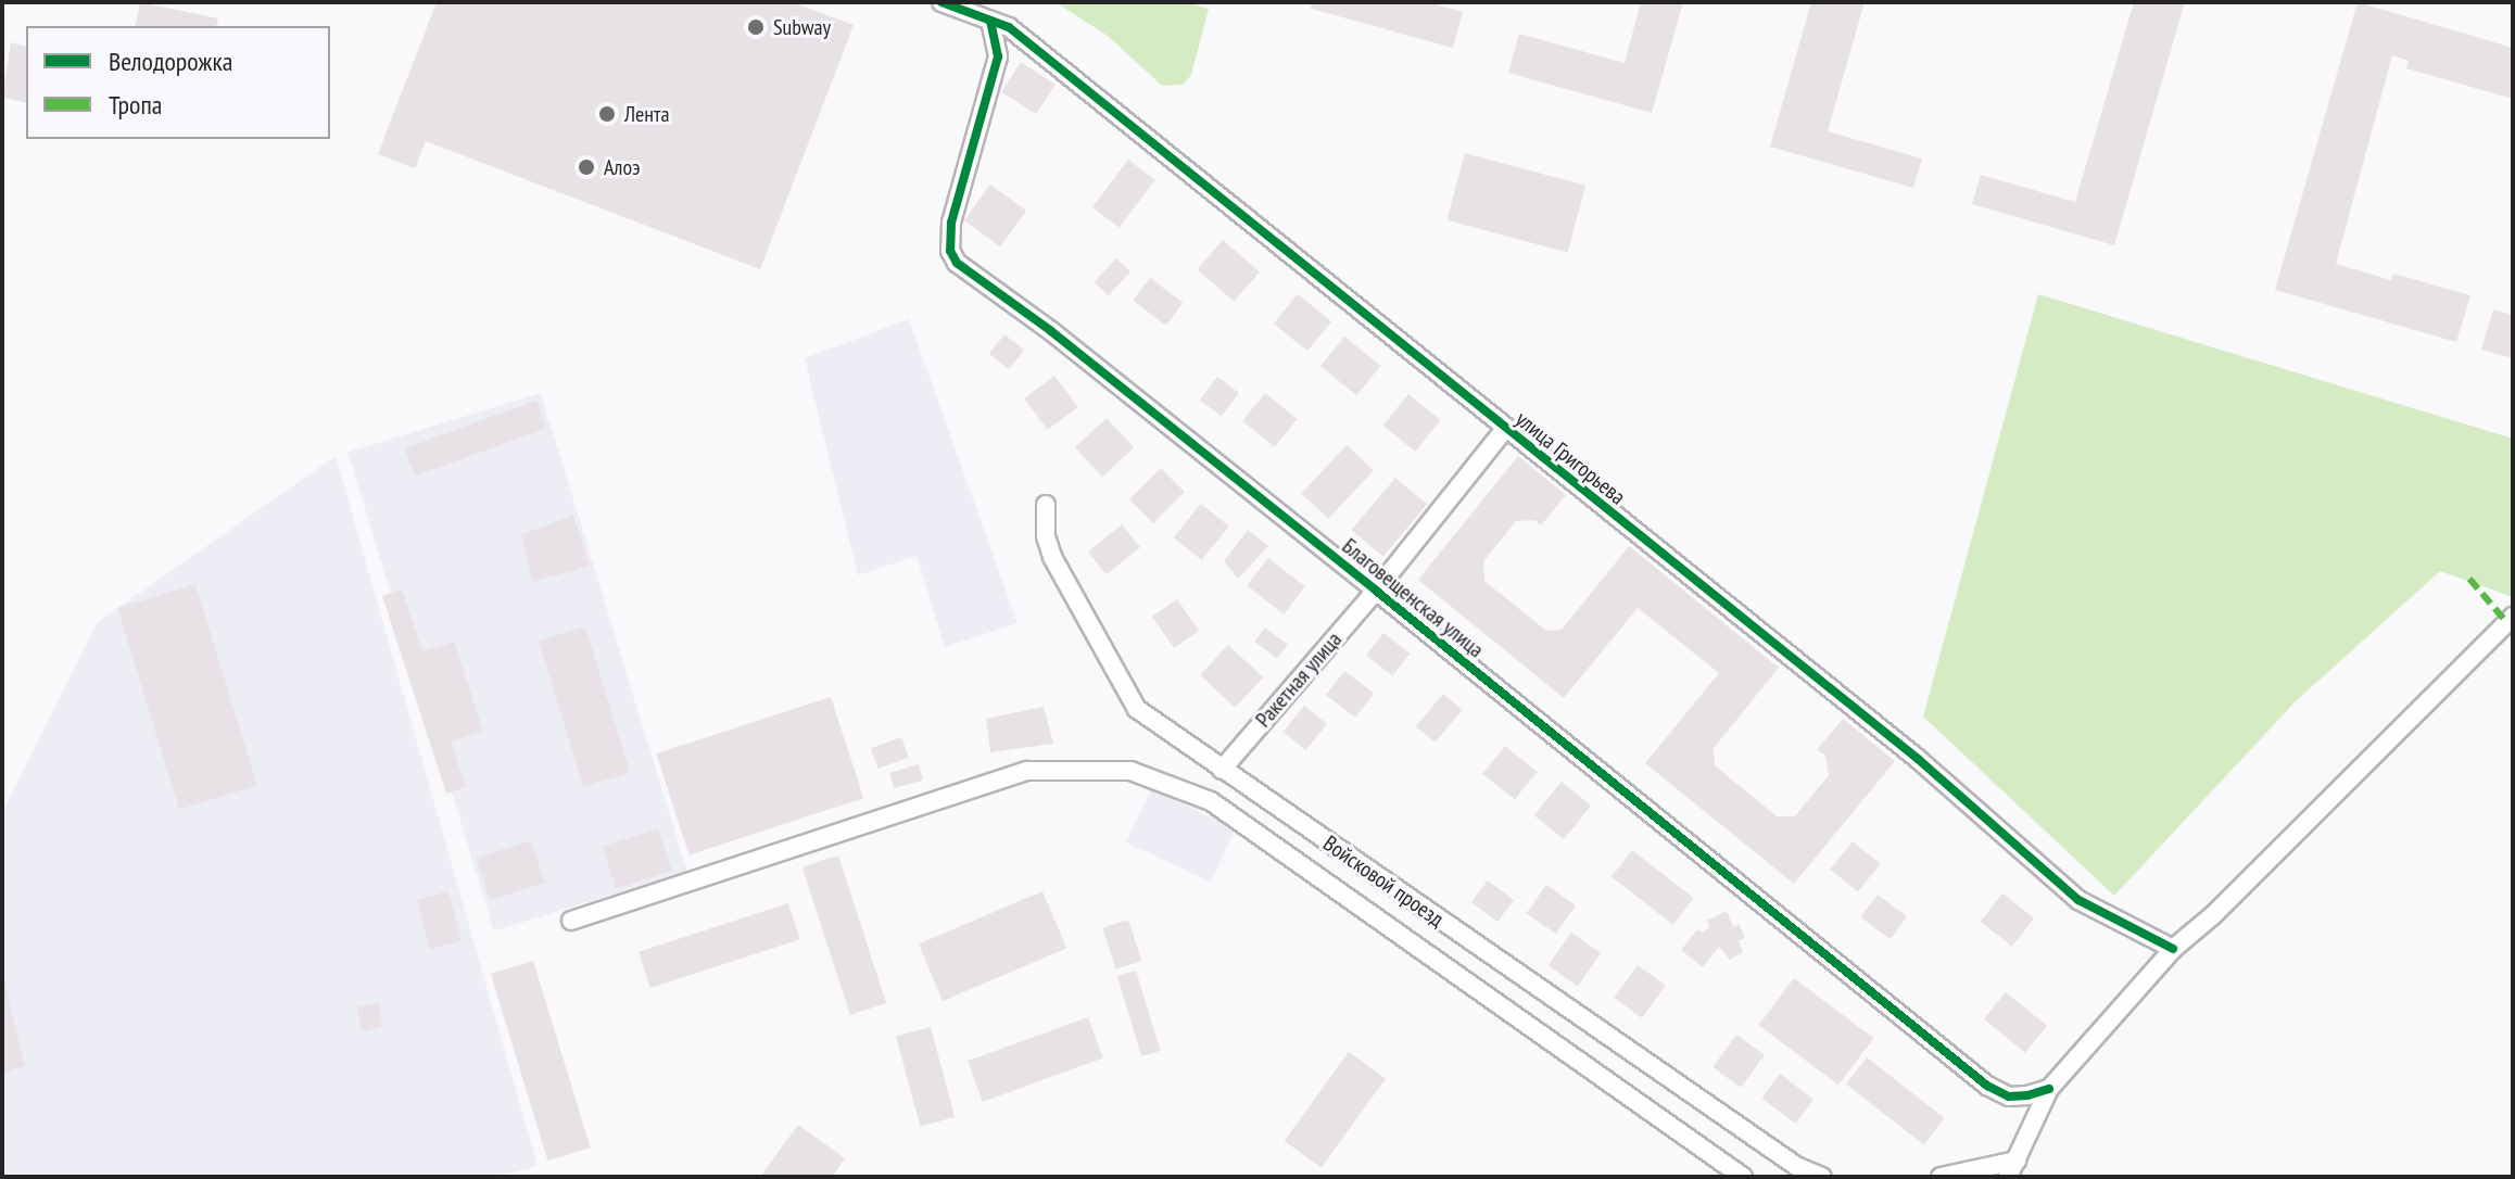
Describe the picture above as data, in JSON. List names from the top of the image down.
{
  "streets": {
    "street": [
      "улица Григорьева",
      "Благовещенская улица",
      "Ракетная улица",
      "Войсковой проезд"
    ]
  },
  "crossings": [
    ["улица Григорьева", "Благовещенская улица"],
    ["улица Григорьева", "Ракетная улица"],
    ["Благовещенская улица", "Ракетная улица"],
    ["Ракетная улица", "Войсковой проезд"]
  ],
  "places": ["Subway", "Лента", "Алоэ"],
  "legend": ["Велодорожка", "Тропа"]
}
